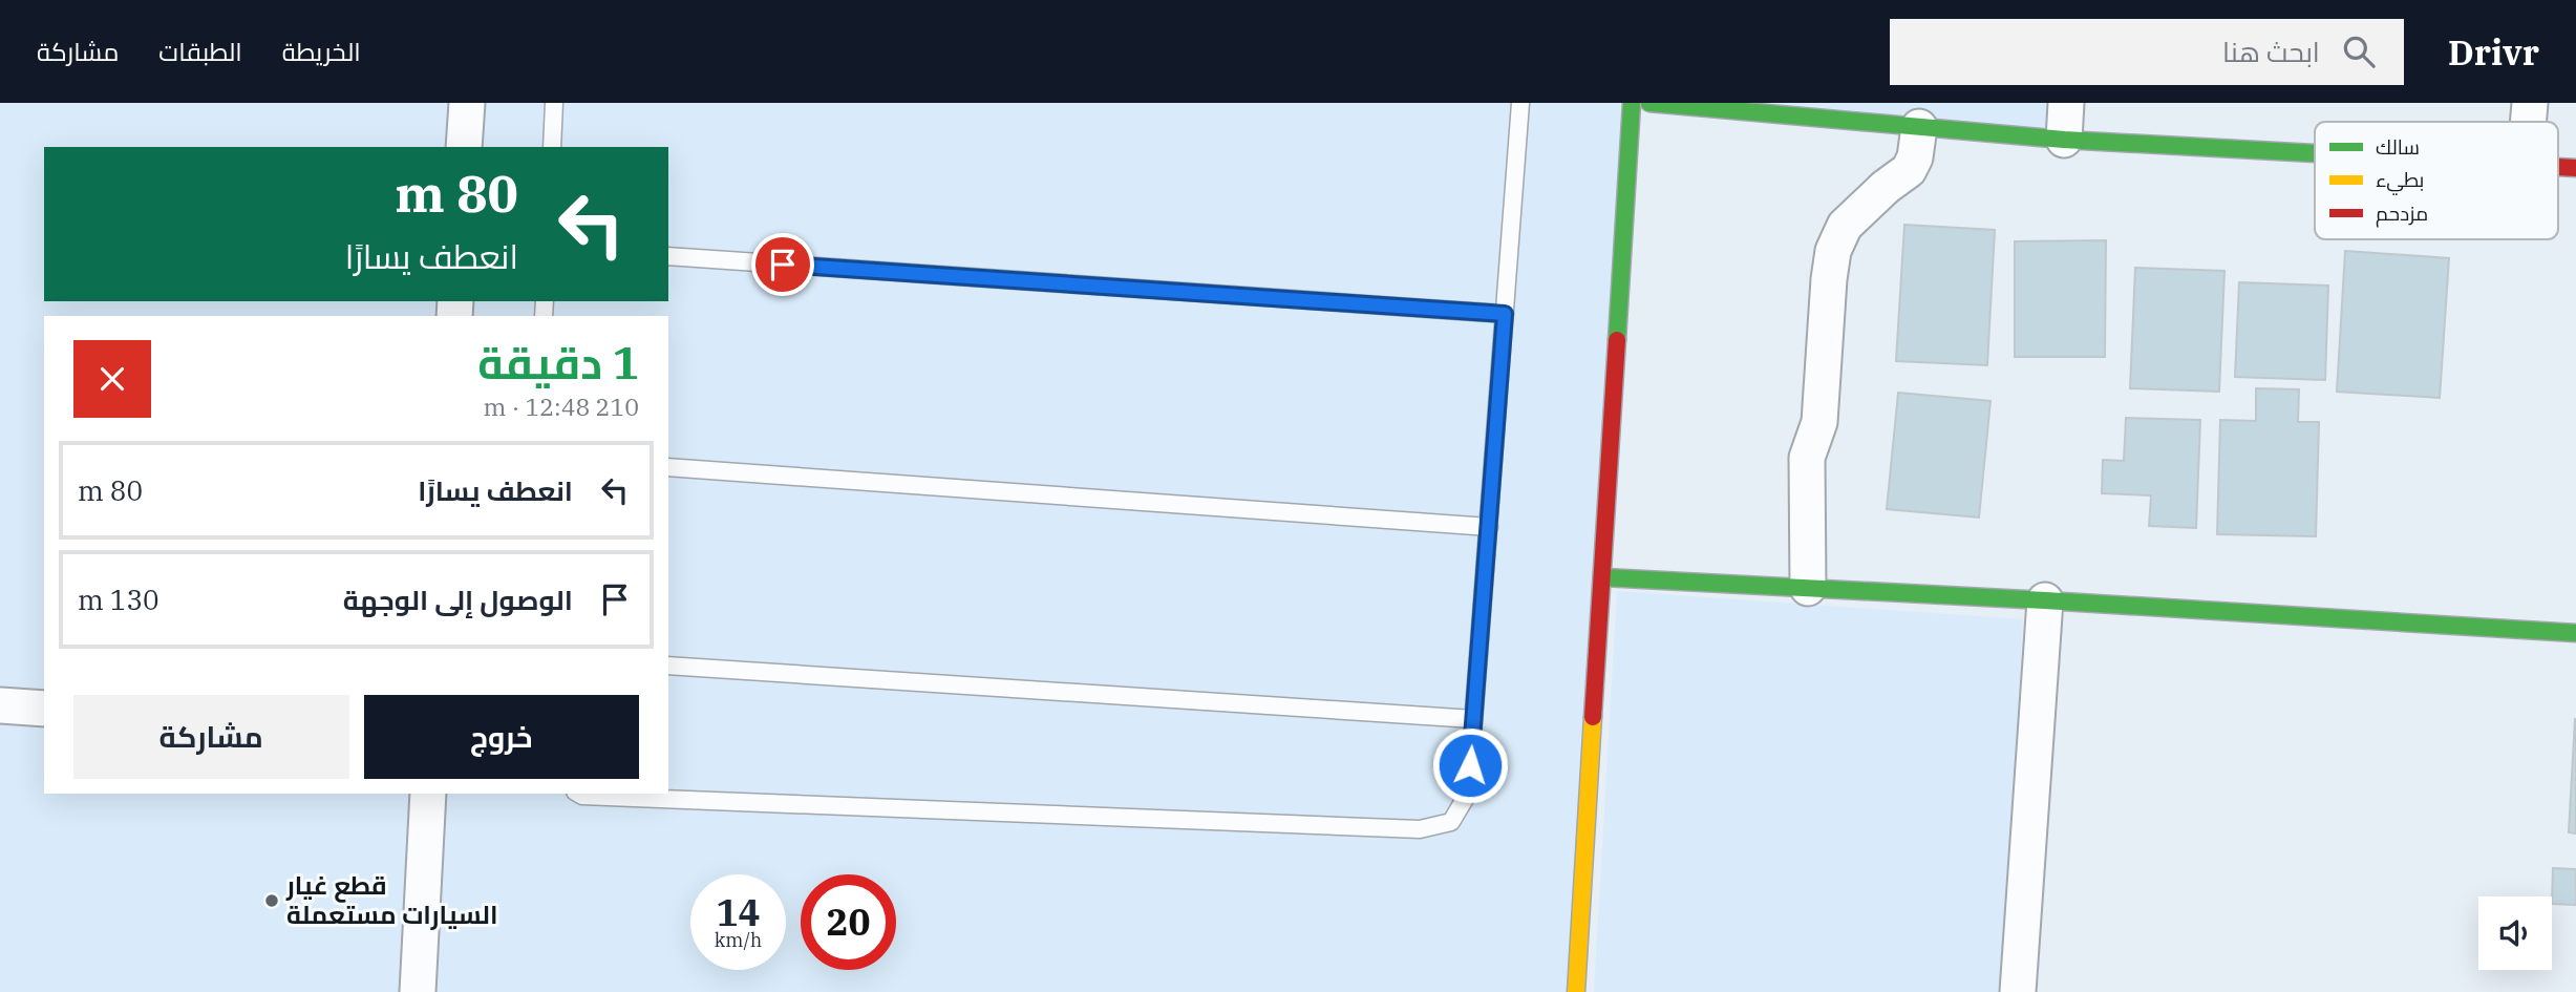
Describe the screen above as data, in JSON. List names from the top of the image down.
{
  "places": ["قطع غيار السيارات مستعملة"],
  "legend": ["سالك", "بطيء", "مزدحم"],
  "page": {
    "header": "Drivr",
    "search": "ابحث هنا",
    "nav": ["الخريطة", "الطبقات", "مشاركة"],
    "turn": ["80 m", "انعطف يسارًا"],
    "heading": ["1 دقيقة", "210 m · 12:48"],
    "list": [
      {
        "name": "انعطف يسارًا",
        "value": "80 m"
      },
      {
        "name": "الوصول إلى الوجهة",
        "value": "130 m"
      }
    ],
    "buttons": ["خروج", "مشاركة"],
    "speed": "14 km/h",
    "limit": "20"
  }
}
